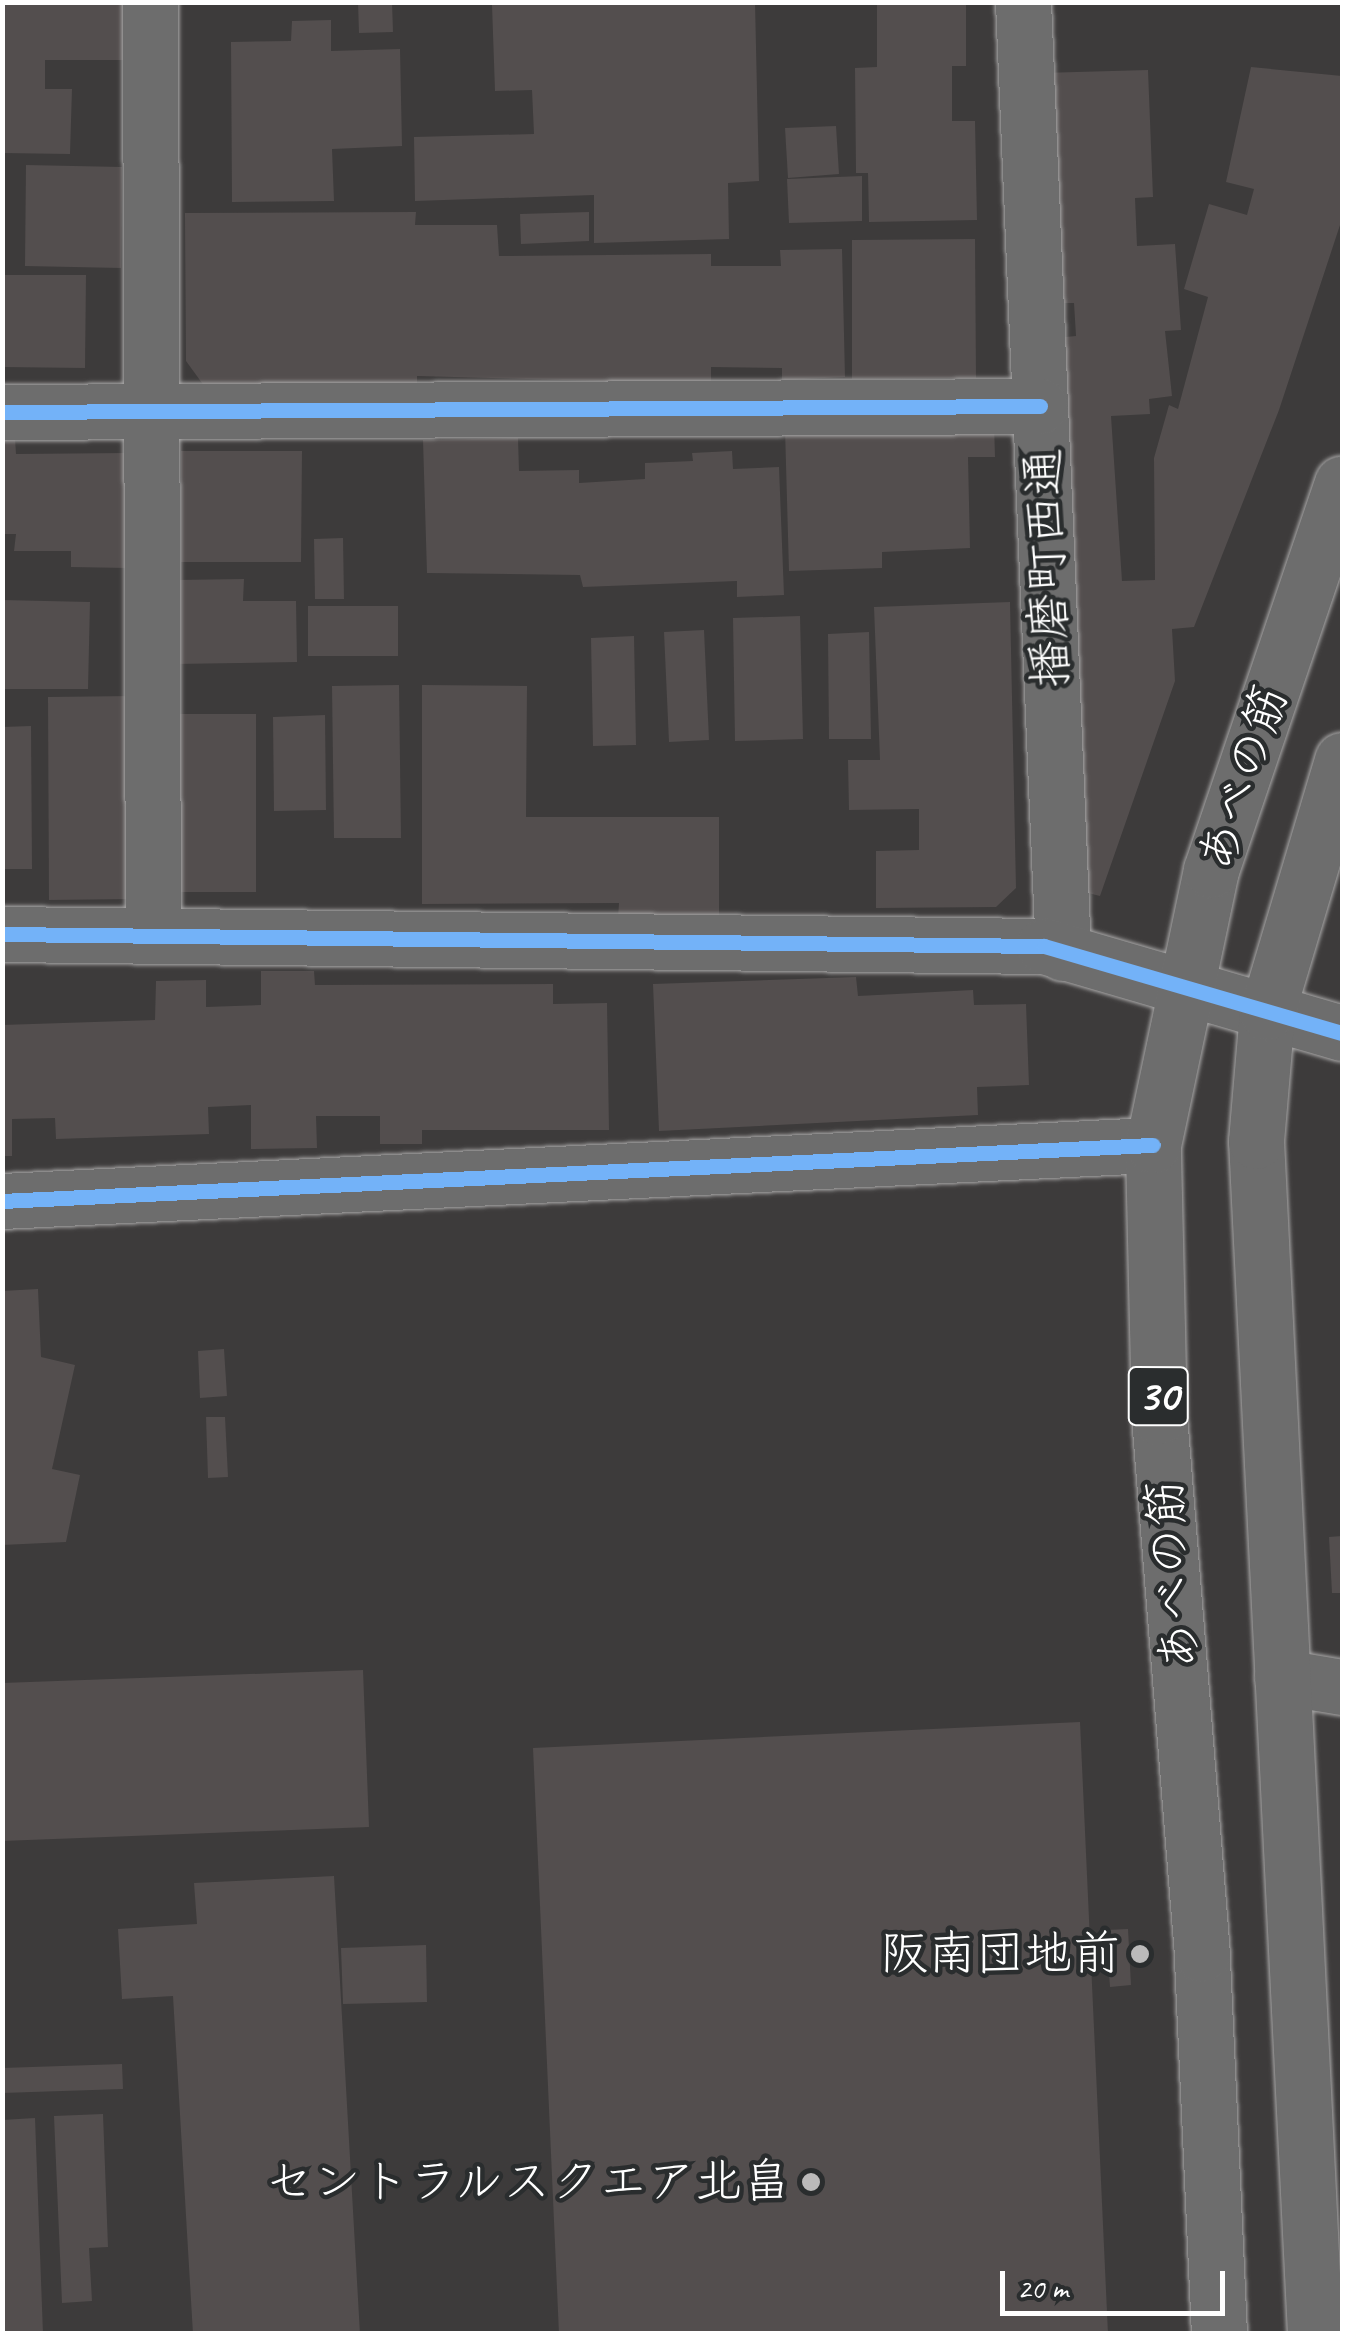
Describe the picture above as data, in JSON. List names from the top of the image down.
{
  "streets": {
    "street": ["播磨町西通", "あべの筋", "30"]
  },
  "places": ["阪南団地前", "セントラルスクエア北畠"],
  "scale_bar": "20 m"
}
